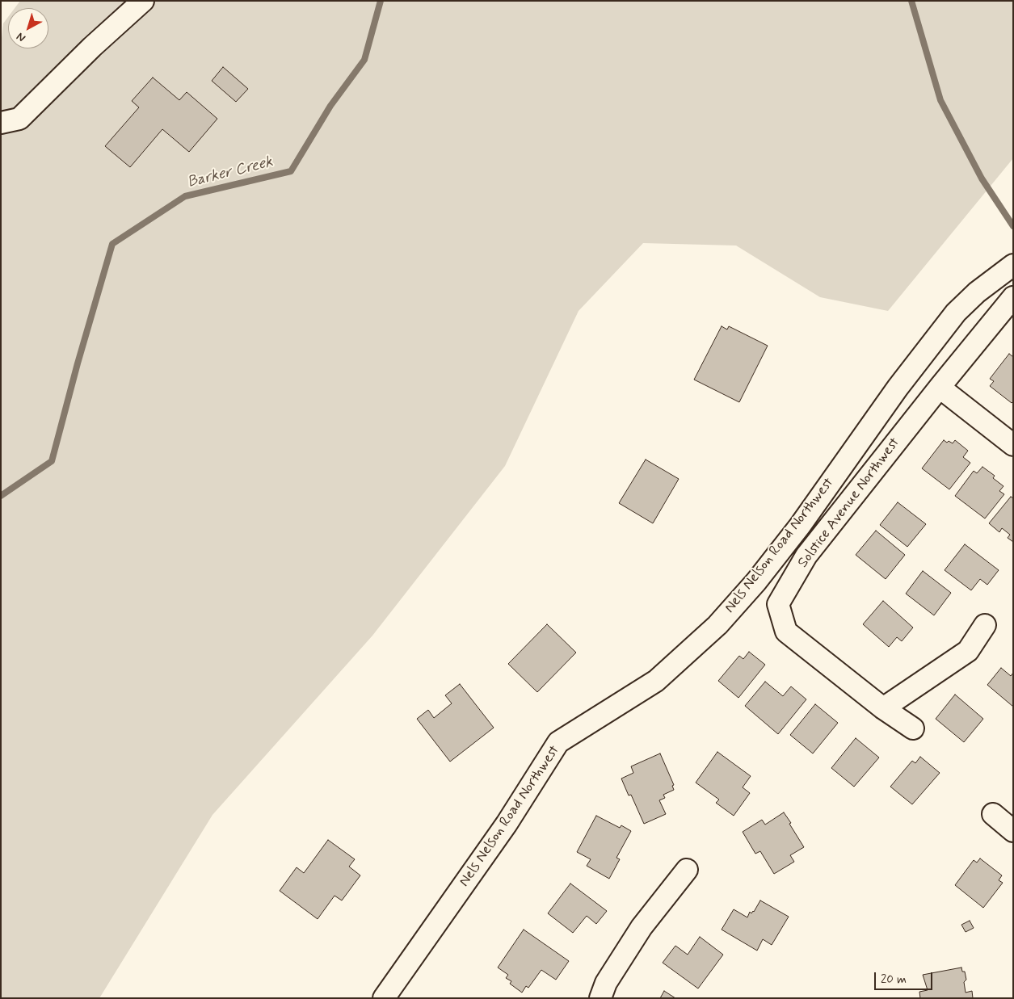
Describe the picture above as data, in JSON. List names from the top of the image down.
{
  "streets": {
    "street": ["Solstice Avenue Northwest", "Nels Nelson Road Northwest"]
  },
  "water": ["Barker Creek"],
  "scale_bar": "20 m",
  "north": "bottom left"
}
